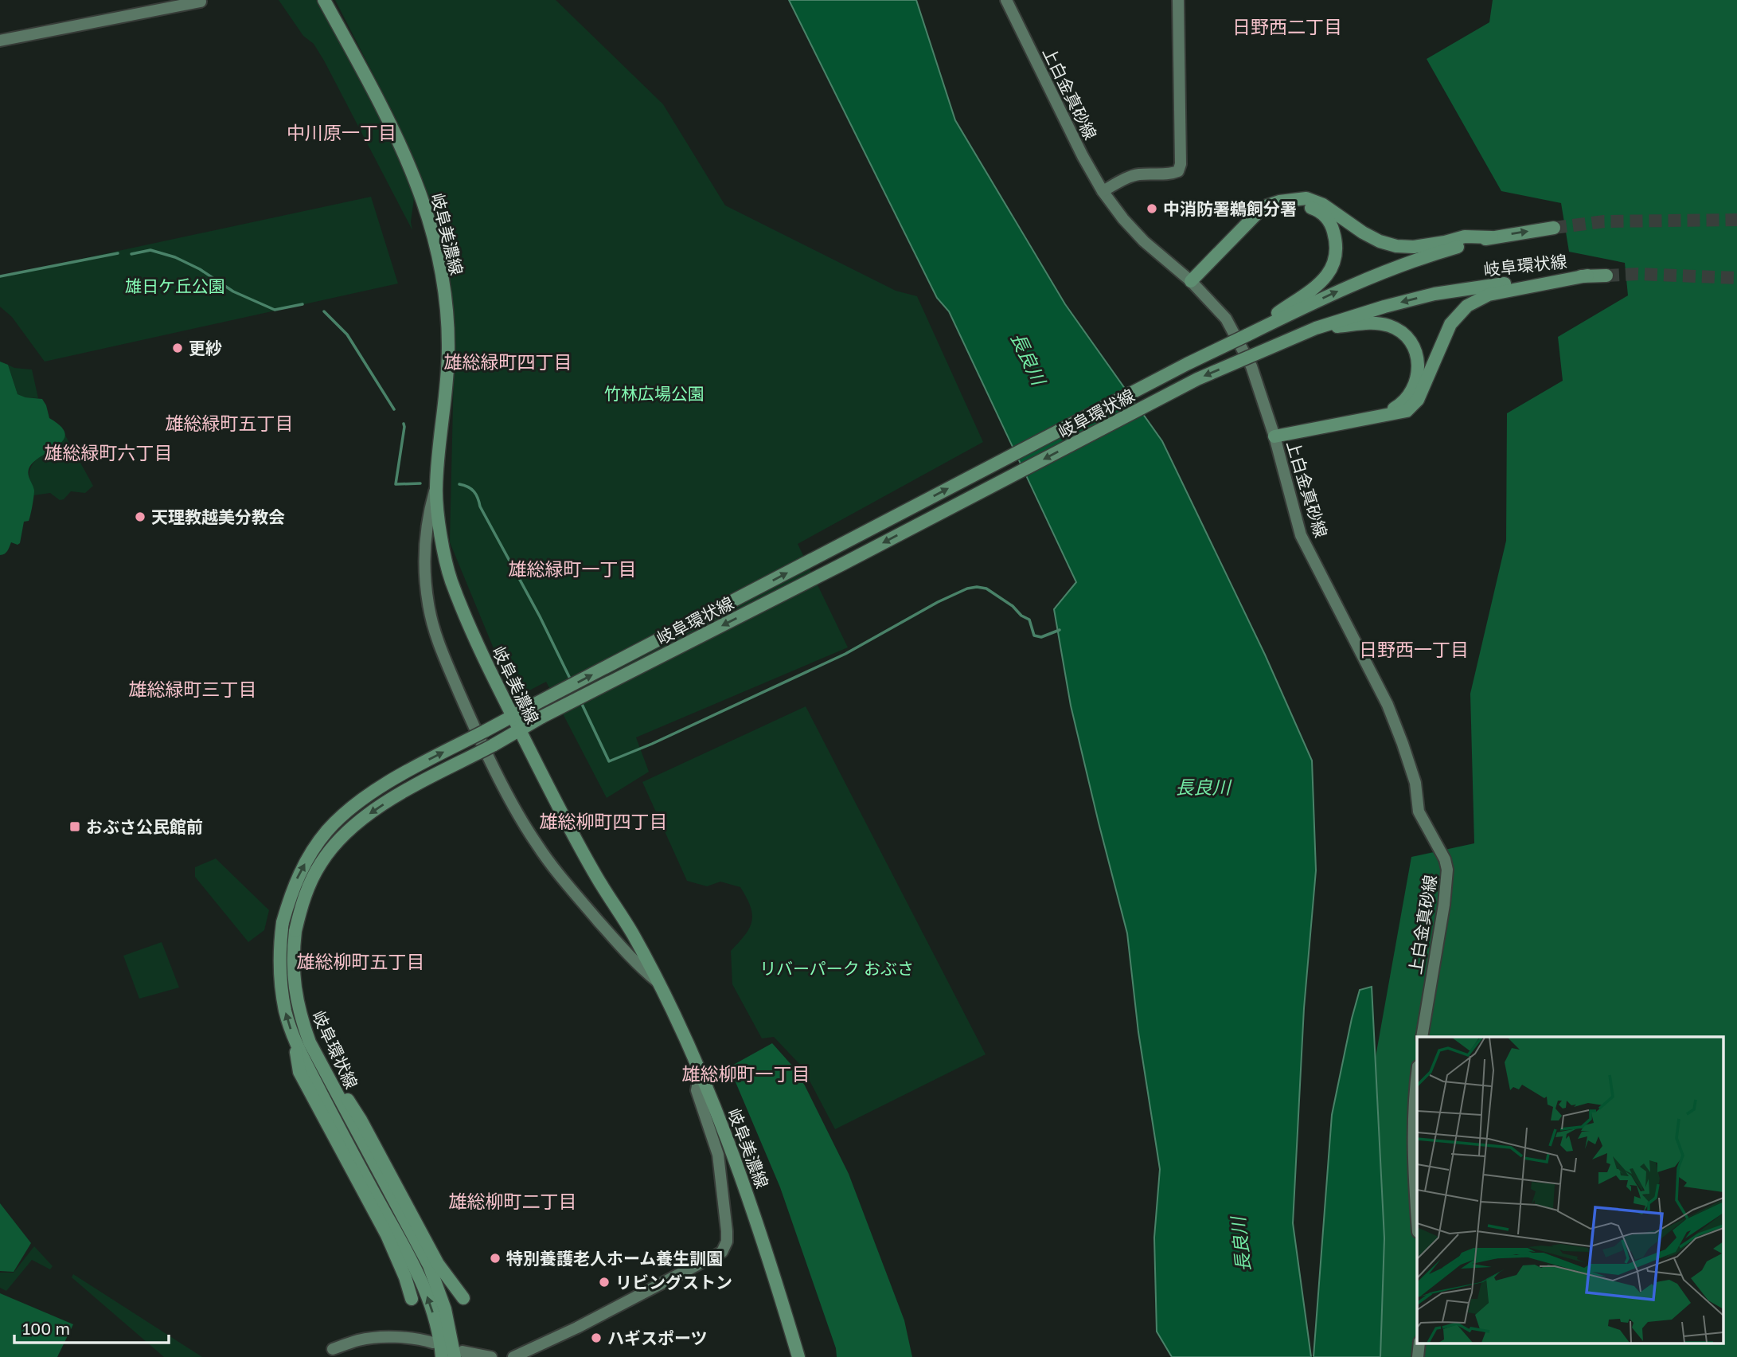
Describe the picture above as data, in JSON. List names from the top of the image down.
{
  "streets": {
    "main road": ["岐阜美濃線", "岐阜環状線"],
    "street": ["上白金真砂線"]
  },
  "crossings": [
    ["岐阜美濃線", "岐阜環状線"]
  ],
  "districts": [
    "日野西二丁目",
    "中川原一丁目",
    "雄総緑町四丁目",
    "雄総緑町五丁目",
    "雄総緑町六丁目",
    "雄総緑町一丁目",
    "日野西一丁目",
    "雄総緑町三丁目",
    "雄総柳町四丁目",
    "雄総柳町五丁目",
    "雄総柳町一丁目",
    "雄総柳町二丁目"
  ],
  "water": ["長良川"],
  "parks": ["雄日ケ丘公園", "竹林広場公園", "リバーパーク おぶさ"],
  "places": {
    "other": [
      "中消防署鵜飼分署",
      "更紗",
      "天理教越美分教会",
      "特別養護老人ホーム養生訓園",
      "リビングストン",
      "ハギスポーツ"
    ],
    "transit": ["おぶさ公民館前"]
  },
  "scale_bar": "100 m"
}
